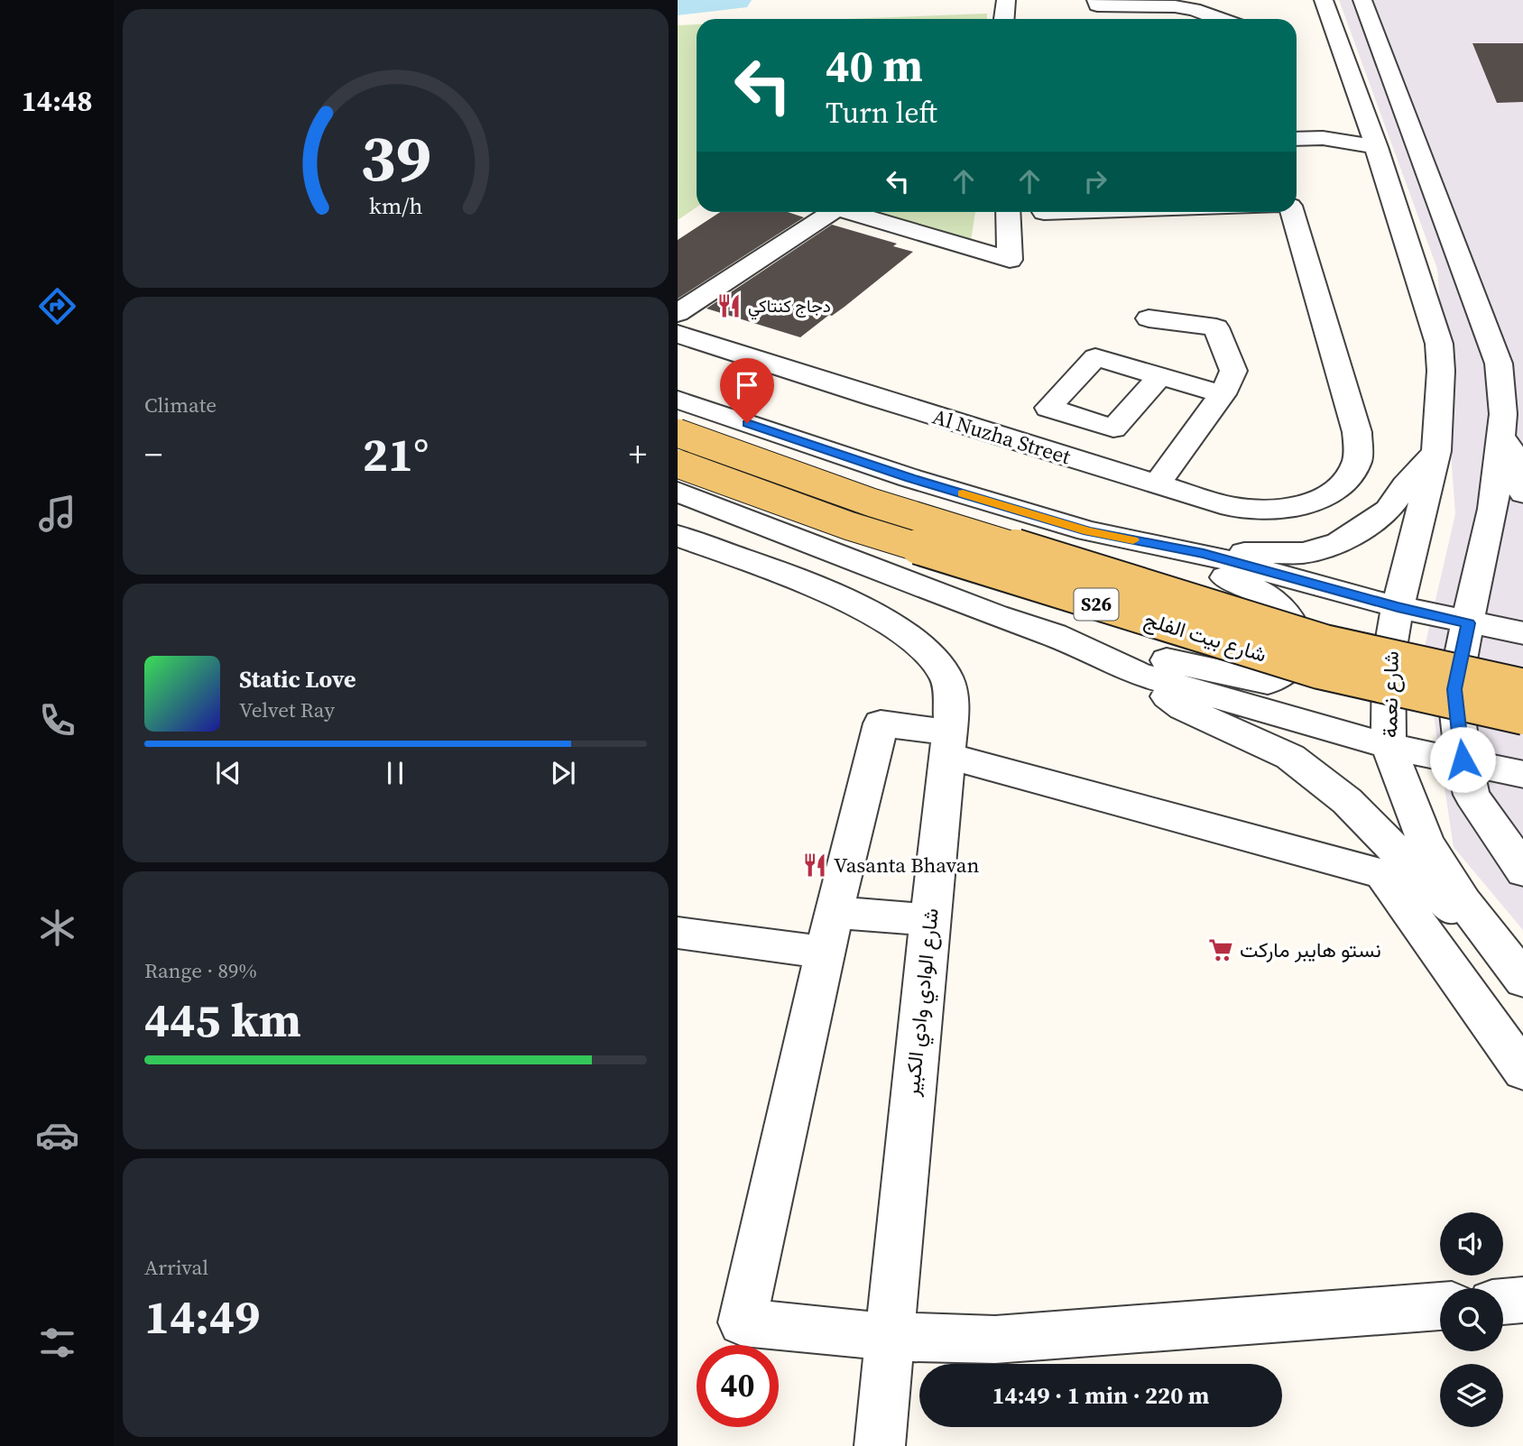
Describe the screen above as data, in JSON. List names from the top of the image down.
{
  "streets": {
    "main road": ["S26", "شارع بيت الفلج"],
    "street": ["Al Nuzha Street", "شارع نعمة", "شارع الوادي وادي الكبير"]
  },
  "places": {
    "restaurant": ["دجاج كنتاكي", "Vasanta Bhavan"],
    "supermarket": ["نستو هايبر ماركت"]
  },
  "page": {
    "tabs": "14:48",
    "turn": ["40 m", "Turn left"],
    "tile": [
      "Climate",
      ["Range · 89%", "445 km"],
      ["Arrival", "14:49"]
    ],
    "heat": ["−", "21°", "+"],
    "song": ["Static Love", "Velvet Ray"],
    "limit": "40",
    "trip": "14:49 · 1 min · 220 m",
    "gauge": ["39", "km/h"]
  }
}
